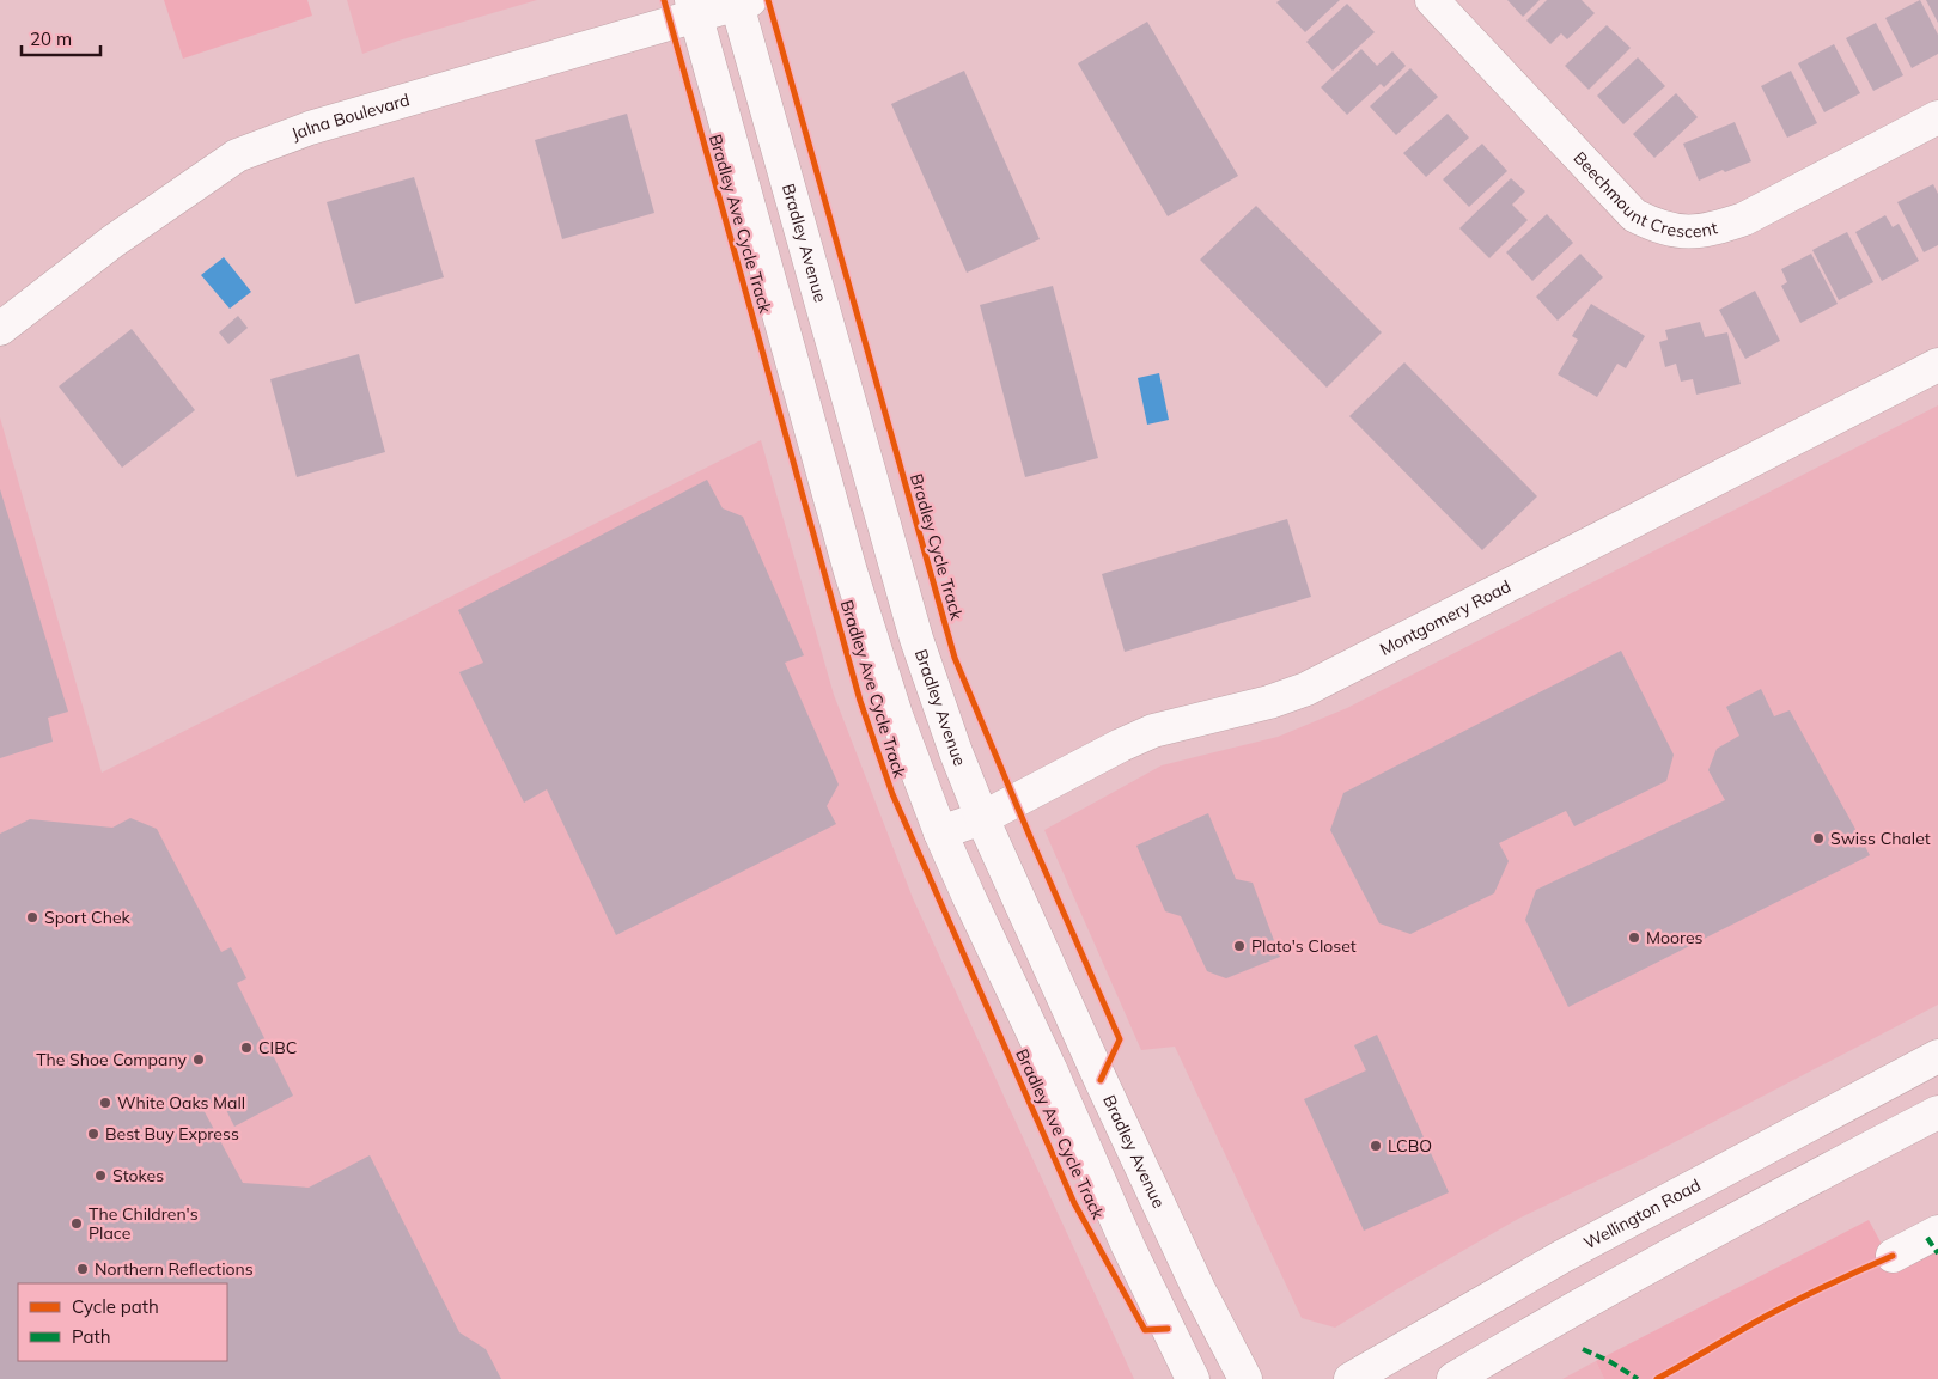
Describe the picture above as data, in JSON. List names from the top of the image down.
{
  "streets": {
    "main road": [
      "Jalna Boulevard",
      "Beechmount Crescent",
      "Bradley Avenue",
      "Montgomery Road",
      "Wellington Road"
    ],
    "cycle path": ["Bradley Ave Cycle Track", "Bradley Cycle Track"]
  },
  "crossings": [
    ["Jalna Boulevard", "Bradley Avenue"],
    ["Bradley Avenue", "Montgomery Road"]
  ],
  "places": [
    "Swiss Chalet",
    "Sport Chek",
    "Moores",
    "Plato's Closet",
    "CIBC",
    "The Shoe Company",
    "White Oaks Mall",
    "Best Buy Express",
    "LCBO",
    "Stokes",
    "The Children's Place",
    "Northern Reflections"
  ],
  "legend": ["Cycle path", "Path"],
  "scale_bar": "20 m"
}
